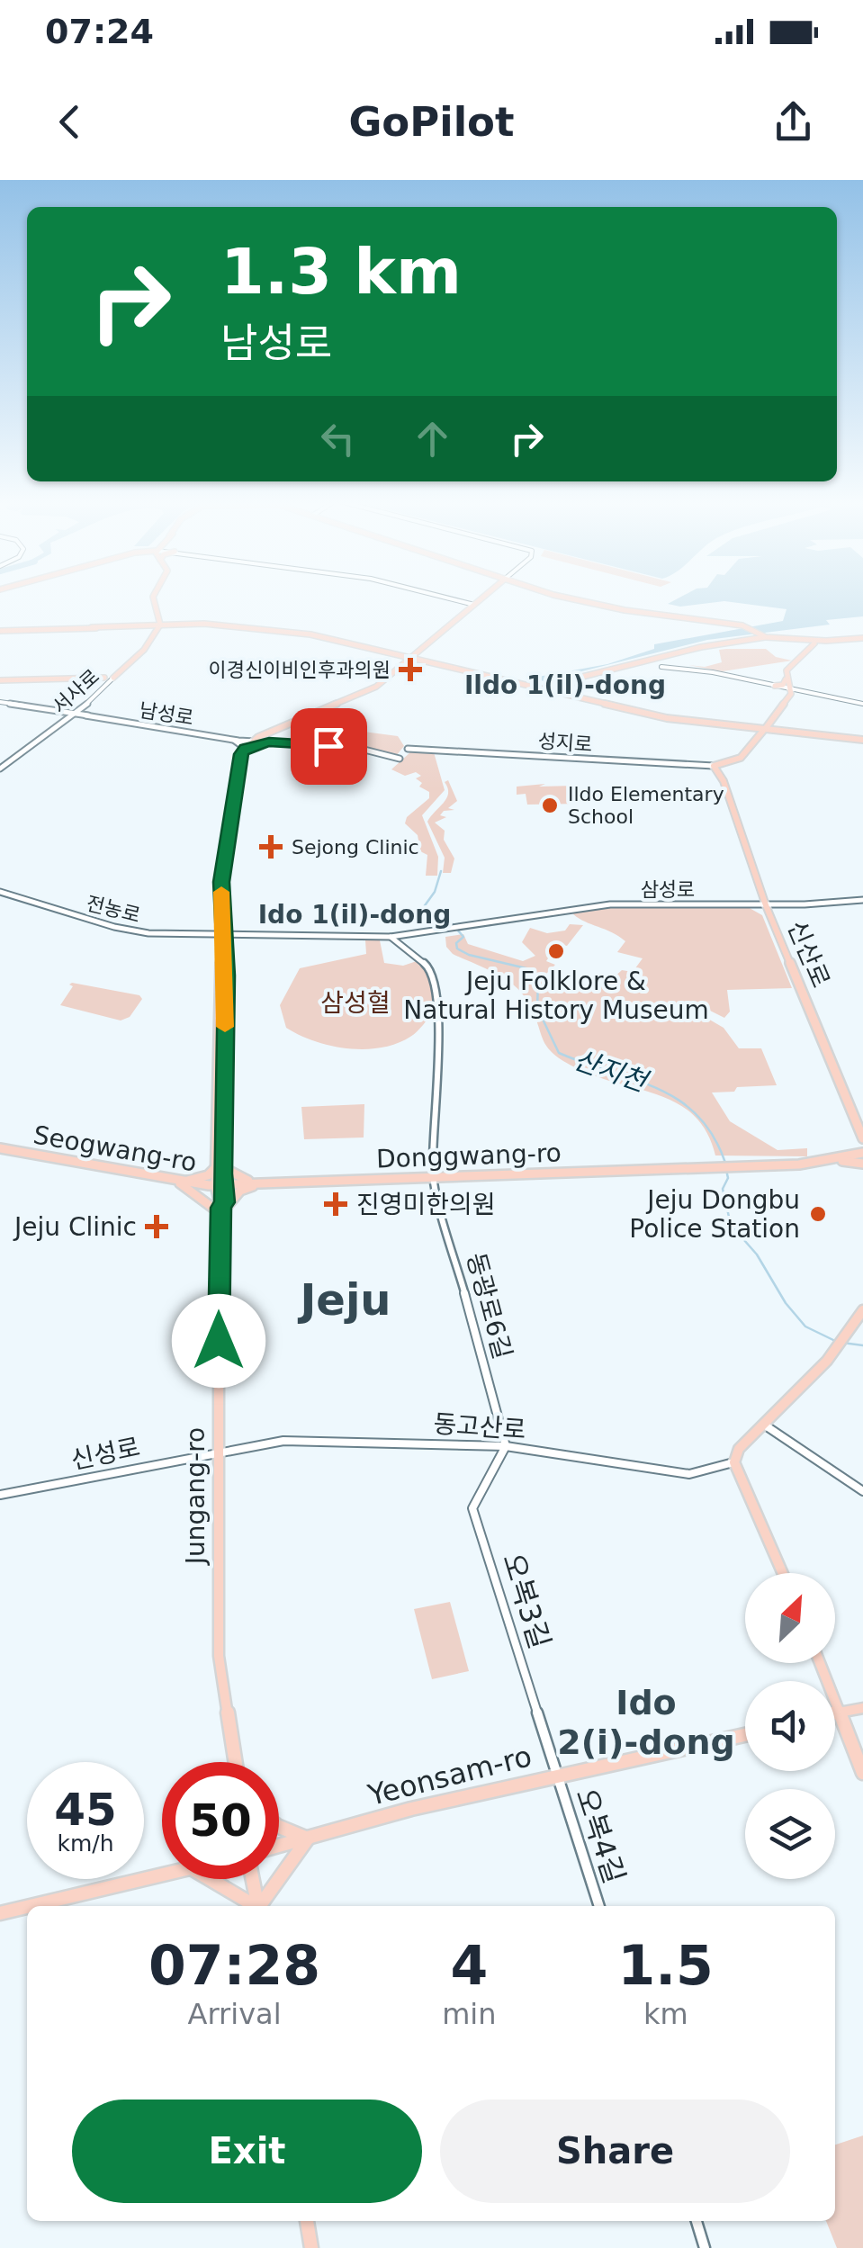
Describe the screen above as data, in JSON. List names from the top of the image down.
{
  "streets": {
    "main road": [
      "서사로",
      "신산로",
      "Seogwang-ro",
      "Donggwang-ro",
      "Jungang-ro",
      "Yeonsam-ro"
    ],
    "street": [
      "남성로",
      "성지로",
      "삼성로",
      "전농로",
      "동광로6길",
      "동고산로",
      "신성로",
      "오복3길",
      "오복4길"
    ]
  },
  "crossings": [
    ["서사로", "남성로"],
    ["남성로", "Jungang-ro"],
    ["성지로", "신산로"],
    ["삼성로", "신산로"],
    ["전농로", "Jungang-ro"],
    ["Seogwang-ro", "Donggwang-ro"],
    ["Seogwang-ro", "Jungang-ro"],
    ["Donggwang-ro", "동광로6길"],
    ["Donggwang-ro", "Jungang-ro"],
    ["동광로6길", "동고산로"],
    ["동광로6길", "오복3길"],
    ["동고산로", "신성로"],
    ["동고산로", "Jungang-ro"],
    ["동고산로", "오복3길"],
    ["신성로", "Jungang-ro"],
    ["오복3길", "Yeonsam-ro"],
    ["오복3길", "오복4길"],
    ["Yeonsam-ro", "오복4길"]
  ],
  "districts": [
    "Ildo 1(il)-dong",
    "Ido 1(il)-dong",
    "Jeju",
    "Ido 2(i)-dong"
  ],
  "water": ["산지천"],
  "parks": ["삼성혈"],
  "places": {
    "health": [
      "이경신이비인후과의원",
      "Sejong Clinic",
      "진영미한의원",
      "Jeju Clinic"
    ],
    "other": ["Ildo Elementary School", "Jeju Folklore & Natural History Museum", "Jeju Dongbu Police Station"]
  },
  "north": "top right",
  "page": {
    "status": "07:24",
    "header": "GoPilot",
    "turn": ["1.3 km", "남성로"],
    "speed": "45 km/h",
    "limit": "50",
    "eta": [
      "07:28",
      "Arrival",
      "4",
      "min",
      "1.5",
      "km"
    ],
    "buttons": ["Exit", "Share"]
  }
}
